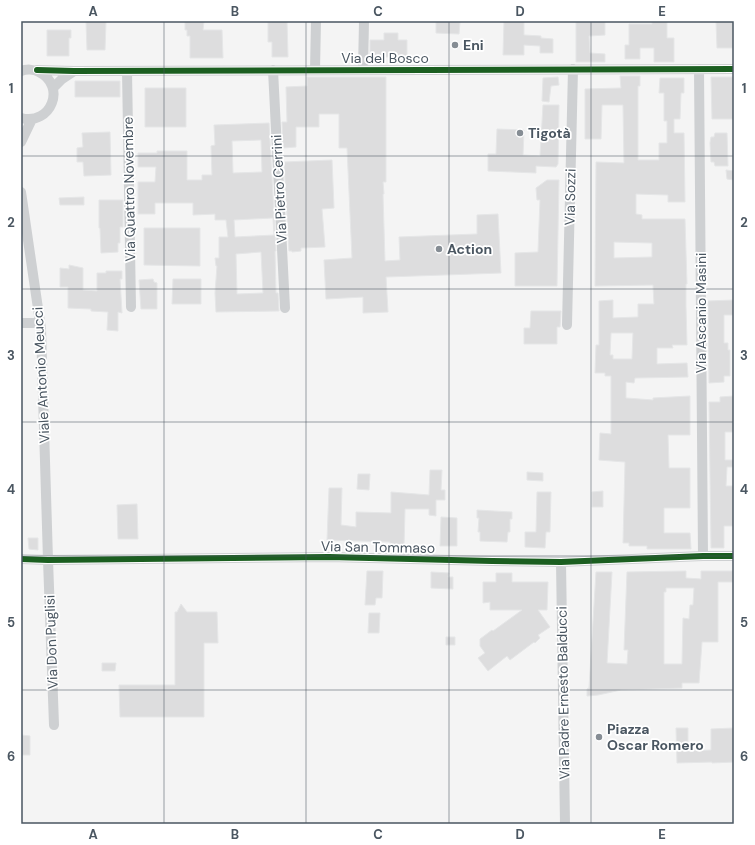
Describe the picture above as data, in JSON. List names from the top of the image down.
{
  "streets": {
    "street": [
      "Via del Bosco",
      "Via Quattro Novembre",
      "Via Pietro Cerrini",
      "Via Sozzi",
      "Via Ascanio Masini",
      "Viale Antonio Meucci",
      "Via San Tommaso",
      "Via Don Puglisi",
      "Via Padre Ernesto Balducci"
    ]
  },
  "crossings": [
    ["Via del Bosco", "Via Quattro Novembre"],
    ["Via del Bosco", "Via Pietro Cerrini"],
    ["Via del Bosco", "Via Sozzi"],
    ["Via del Bosco", "Via Ascanio Masini"],
    ["Via Ascanio Masini", "Via San Tommaso"],
    ["Viale Antonio Meucci", "Via San Tommaso"],
    ["Viale Antonio Meucci", "Via Don Puglisi"],
    ["Via San Tommaso", "Via Don Puglisi"],
    ["Via San Tommaso", "Via Padre Ernesto Balducci"]
  ],
  "places": [
    "Eni",
    "Tigotà",
    "Action",
    "Piazza Oscar Romero"
  ],
  "grid": {
    "columns": [
      "A",
      "B",
      "C",
      "D",
      "E"
    ],
    "rows": [
      "1",
      "2",
      "3",
      "4",
      "5",
      "6"
    ]
  }
}
